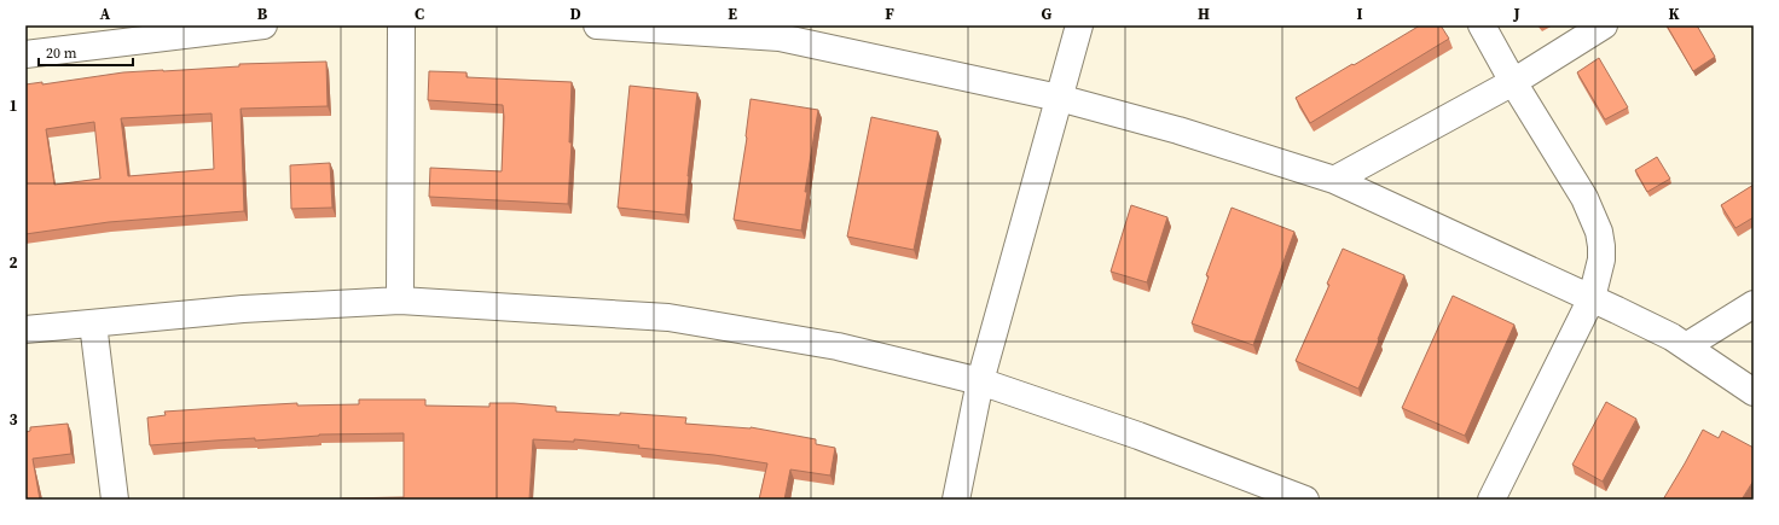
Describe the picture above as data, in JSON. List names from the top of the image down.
{
  "scale_bar": "20 m",
  "grid": {
    "columns": [
      "A",
      "B",
      "C",
      "D",
      "E",
      "F",
      "G",
      "H",
      "I",
      "J",
      "K"
    ],
    "rows": ["1", "2", "3"]
  }
}
